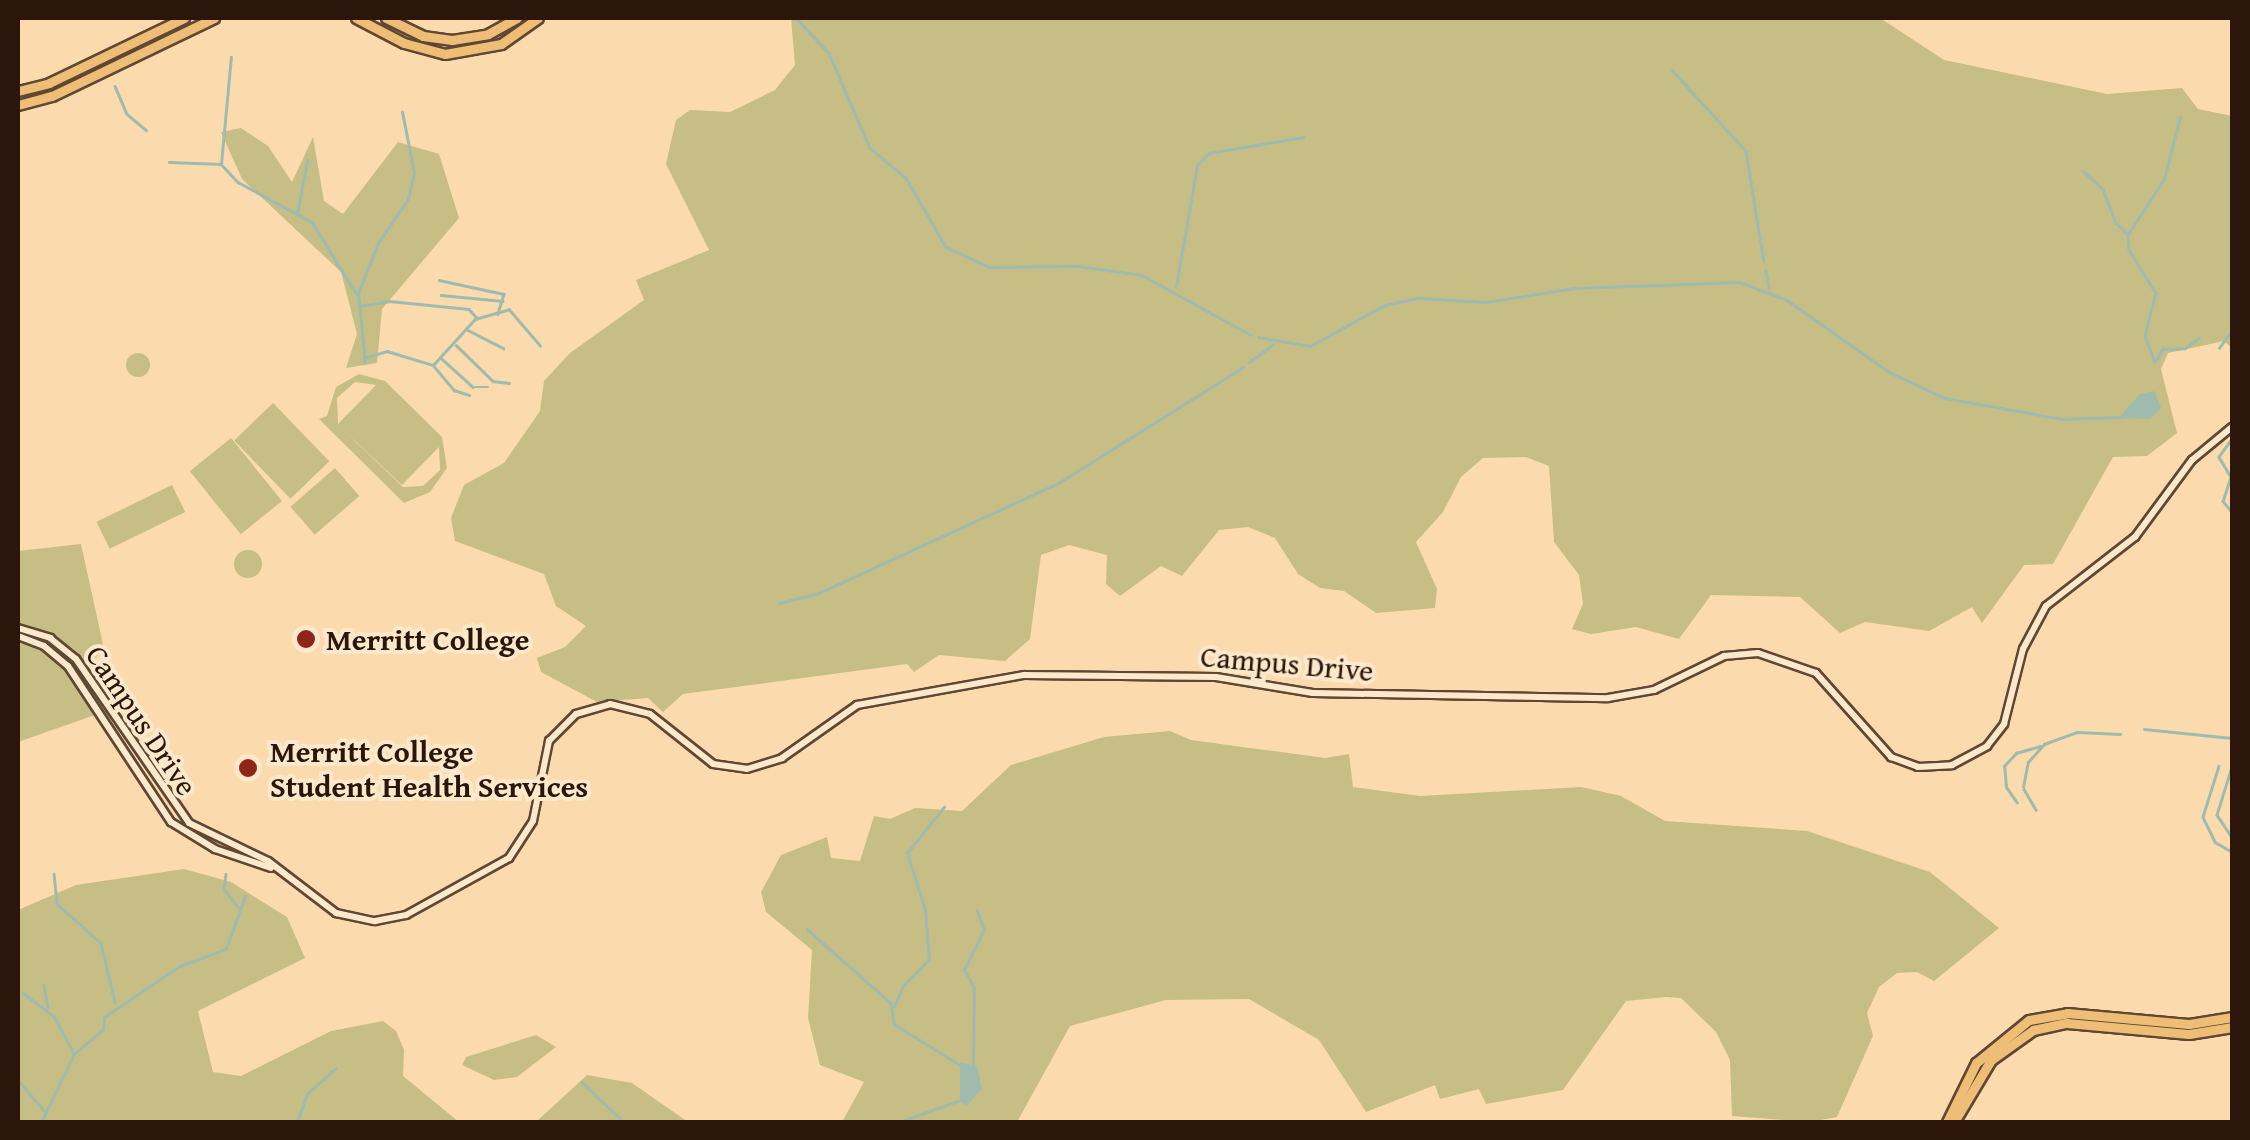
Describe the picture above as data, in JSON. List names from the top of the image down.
{
  "streets": {
    "street": ["Campus Drive"]
  },
  "places": ["Merritt College", "Merritt College Student Health Services"]
}
